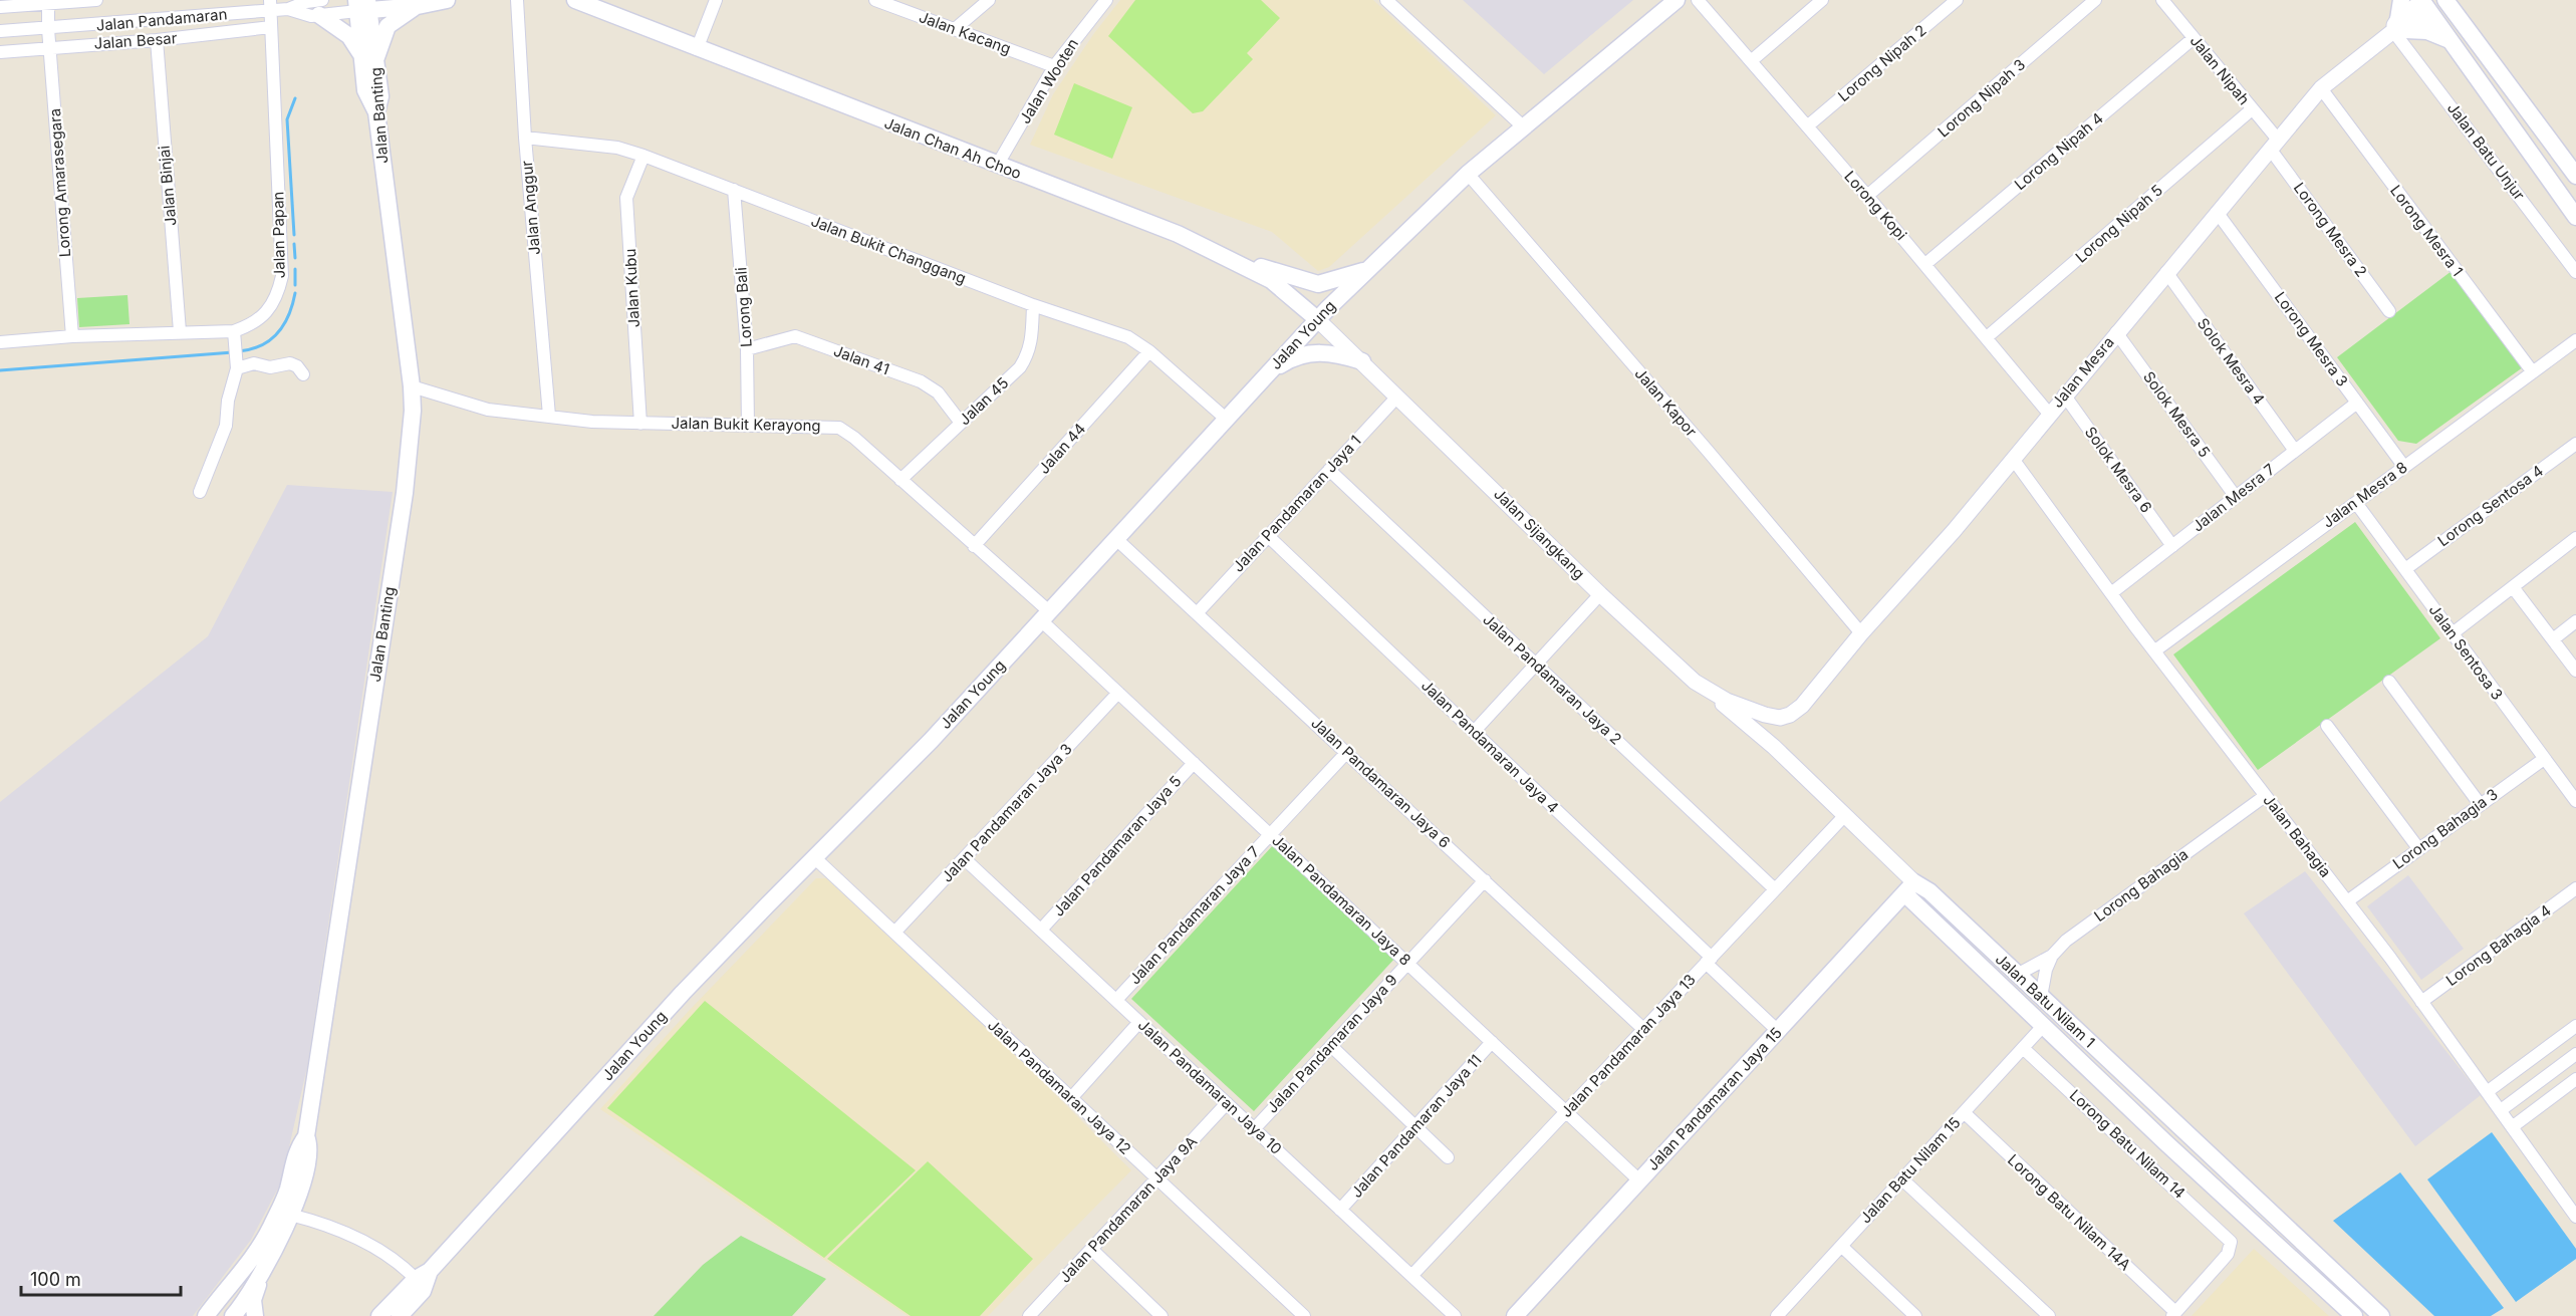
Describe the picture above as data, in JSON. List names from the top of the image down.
{
  "streets": {
    "main road": [
      "Jalan Banting",
      "Jalan Chan Ah Choo",
      "Jalan Young",
      "Jalan Batu Nilam 1",
      "Jalan Pandamaran Jaya 15"
    ],
    "street": [
      "Jalan Pandamaran",
      "Jalan Kacang",
      "Jalan Besar",
      "Lorong Nipah 2",
      "Jalan Nipah",
      "Jalan Wooten",
      "Lorong Nipah 3",
      "Lorong Nipah 4",
      "Jalan Batu Unjur",
      "Lorong Amarasegara",
      "Jalan Binjai",
      "Lorong Kopi",
      "Jalan Anggur",
      "Lorong Nipah 5",
      "Lorong Mesra 2",
      "Lorong Mesra 1",
      "Jalan Papan",
      "Jalan Bukit Changgang",
      "Jalan Kubu",
      "Lorong Bali",
      "Lorong Mesra 3",
      "Jalan 41",
      "Solok Mesra 4",
      "Jalan Mesra",
      "Jalan 45",
      "Jalan Kapor",
      "Solok Mesra 5",
      "Jalan Bukit Kerayong",
      "Jalan 44",
      "Solok Mesra 6",
      "Jalan Mesra 8",
      "Jalan Mesra 7",
      "Jalan Pandamaran Jaya 1",
      "Lorong Sentosa 4",
      "Jalan Sijangkang",
      "Jalan Sentosa 3",
      "Jalan Pandamaran Jaya 2",
      "Jalan Pandamaran Jaya 4",
      "Jalan Pandamaran Jaya 6",
      "Jalan Pandamaran Jaya 3",
      "Lorong Bahagia 3",
      "Jalan Bahagia",
      "Jalan Pandamaran Jaya 5",
      "Lorong Bahagia",
      "Jalan Pandamaran Jaya 8",
      "Jalan Pandamaran Jaya 7",
      "Lorong Bahagia 4",
      "Jalan Pandamaran Jaya 9",
      "Jalan Pandamaran Jaya 13",
      "Jalan Pandamaran Jaya 12",
      "Jalan Pandamaran Jaya 10",
      "Jalan Pandamaran Jaya 11",
      "Lorong Batu Nilam 14",
      "Jalan Batu Nilam 15",
      "Jalan Pandamaran Jaya 9A",
      "Lorong Batu Nilam 14A"
    ]
  },
  "crossings": [
    ["Jalan Pandamaran", "Jalan Banting"],
    ["Jalan Pandamaran", "Lorong Amarasegara"],
    ["Jalan Pandamaran", "Jalan Papan"],
    ["Jalan Kacang", "Jalan Wooten"],
    ["Jalan Besar", "Lorong Amarasegara"],
    ["Jalan Besar", "Jalan Binjai"],
    ["Jalan Besar", "Jalan Papan"],
    ["Lorong Nipah 2", "Lorong Kopi"],
    ["Jalan Nipah", "Lorong Nipah 4"],
    ["Jalan Nipah", "Lorong Nipah 5"],
    ["Jalan Nipah", "Lorong Mesra 2"],
    ["Jalan Nipah", "Jalan Mesra"],
    ["Jalan Wooten", "Jalan Chan Ah Choo"],
    ["Lorong Nipah 3", "Lorong Kopi"],
    ["Jalan Banting", "Jalan Bukit Kerayong"],
    ["Jalan Chan Ah Choo", "Jalan Young"],
    ["Jalan Chan Ah Choo", "Jalan Sijangkang"],
    ["Lorong Nipah 4", "Lorong Kopi"],
    ["Jalan Batu Unjur", "Jalan Mesra"],
    ["Lorong Amarasegara", "Jalan Papan"],
    ["Jalan Binjai", "Jalan Papan"],
    ["Lorong Kopi", "Lorong Nipah 5"],
    ["Lorong Kopi", "Jalan Mesra"],
    ["Jalan Anggur", "Jalan Bukit Changgang"],
    ["Jalan Anggur", "Jalan Bukit Kerayong"],
    ["Lorong Mesra 2", "Jalan Mesra"],
    ["Lorong Mesra 1", "Jalan Mesra"],
    ["Lorong Mesra 1", "Jalan Mesra 8"],
    ["Jalan Bukit Changgang", "Jalan Kubu"],
    ["Jalan Bukit Changgang", "Lorong Bali"],
    ["Jalan Bukit Changgang", "Jalan Young"],
    ["Jalan Bukit Changgang", "Jalan 45"],
    ["Jalan Bukit Changgang", "Jalan 44"],
    ["Jalan Kubu", "Jalan Bukit Kerayong"],
    ["Lorong Bali", "Jalan 41"],
    ["Lorong Bali", "Jalan Bukit Kerayong"],
    ["Jalan Young", "Jalan Kapor"],
    ["Jalan Young", "Jalan Bukit Kerayong"],
    ["Jalan Young", "Jalan Sijangkang"],
    ["Jalan Young", "Jalan Pandamaran Jaya 6"],
    ["Jalan Young", "Jalan Pandamaran Jaya 8"],
    ["Jalan Young", "Jalan Pandamaran Jaya 12"],
    ["Lorong Mesra 3", "Jalan Mesra"],
    ["Lorong Mesra 3", "Jalan Mesra 8"],
    ["Lorong Mesra 3", "Jalan Mesra 7"],
    ["Jalan 41", "Jalan 45"],
    ["Solok Mesra 4", "Jalan Mesra"],
    ["Solok Mesra 4", "Jalan Mesra 7"],
    ["Jalan Mesra", "Jalan Kapor"],
    ["Jalan Mesra", "Solok Mesra 5"],
    ["Jalan Mesra", "Solok Mesra 6"],
    ["Jalan Mesra", "Jalan Sijangkang"],
    ["Jalan Mesra", "Jalan Bahagia"],
    ["Jalan 45", "Jalan Bukit Kerayong"],
    ["Solok Mesra 5", "Jalan Mesra 7"],
    ["Jalan Bukit Kerayong", "Jalan 44"],
    ["Jalan Bukit Kerayong", "Jalan Pandamaran Jaya 8"],
    ["Solok Mesra 6", "Jalan Mesra 7"],
    ["Jalan Mesra 8", "Jalan Sentosa 3"],
    ["Jalan Mesra 8", "Jalan Bahagia"],
    ["Jalan Mesra 7", "Jalan Bahagia"],
    ["Jalan Pandamaran Jaya 1", "Jalan Sijangkang"],
    ["Jalan Pandamaran Jaya 1", "Jalan Pandamaran Jaya 2"],
    ["Jalan Pandamaran Jaya 1", "Jalan Pandamaran Jaya 4"],
    ["Jalan Pandamaran Jaya 1", "Jalan Pandamaran Jaya 6"],
    ["Lorong Sentosa 4", "Jalan Sentosa 3"],
    ["Jalan Sijangkang", "Jalan Batu Nilam 1"],
    ["Jalan Sentosa 3", "Lorong Bahagia 3"],
    ["Jalan Pandamaran Jaya 2", "Jalan Pandamaran Jaya 13"],
    ["Jalan Pandamaran Jaya 4", "Jalan Pandamaran Jaya 13"],
    ["Jalan Pandamaran Jaya 4", "Jalan Pandamaran Jaya 15"],
    ["Jalan Pandamaran Jaya 6", "Jalan Pandamaran Jaya 7"],
    ["Jalan Pandamaran Jaya 6", "Jalan Pandamaran Jaya 9"],
    ["Jalan Pandamaran Jaya 6", "Jalan Pandamaran Jaya 13"],
    ["Jalan Pandamaran Jaya 3", "Jalan Pandamaran Jaya 8"],
    ["Jalan Pandamaran Jaya 3", "Jalan Pandamaran Jaya 12"],
    ["Jalan Pandamaran Jaya 3", "Jalan Pandamaran Jaya 10"],
    ["Lorong Bahagia 3", "Jalan Bahagia"],
    ["Jalan Bahagia", "Lorong Bahagia"],
    ["Jalan Bahagia", "Lorong Bahagia 4"],
    ["Jalan Pandamaran Jaya 5", "Jalan Pandamaran Jaya 8"],
    ["Jalan Pandamaran Jaya 5", "Jalan Pandamaran Jaya 10"],
    ["Lorong Bahagia", "Jalan Batu Nilam 1"],
    ["Jalan Pandamaran Jaya 8", "Jalan Pandamaran Jaya 7"],
    ["Jalan Pandamaran Jaya 8", "Jalan Pandamaran Jaya 9"],
    ["Jalan Pandamaran Jaya 8", "Jalan Pandamaran Jaya 13"],
    ["Jalan Pandamaran Jaya 8", "Jalan Pandamaran Jaya 15"],
    ["Jalan Pandamaran Jaya 8", "Jalan Pandamaran Jaya 11"],
    ["Jalan Pandamaran Jaya 7", "Jalan Pandamaran Jaya 10"],
    ["Jalan Batu Nilam 1", "Jalan Pandamaran Jaya 13"],
    ["Jalan Batu Nilam 1", "Jalan Pandamaran Jaya 15"],
    ["Jalan Batu Nilam 1", "Jalan Batu Nilam 15"],
    ["Jalan Pandamaran Jaya 9", "Jalan Pandamaran Jaya 10"],
    ["Jalan Pandamaran Jaya 13", "Jalan Pandamaran Jaya 10"],
    ["Jalan Pandamaran Jaya 12", "Jalan Pandamaran Jaya 9A"],
    ["Jalan Pandamaran Jaya 10", "Jalan Pandamaran Jaya 11"],
    ["Jalan Pandamaran Jaya 10", "Jalan Pandamaran Jaya 9A"],
    ["Lorong Batu Nilam 14", "Jalan Batu Nilam 15"],
    ["Lorong Batu Nilam 14", "Lorong Batu Nilam 14A"],
    ["Jalan Batu Nilam 15", "Lorong Batu Nilam 14A"]
  ],
  "scale_bar": "100 m"
}
